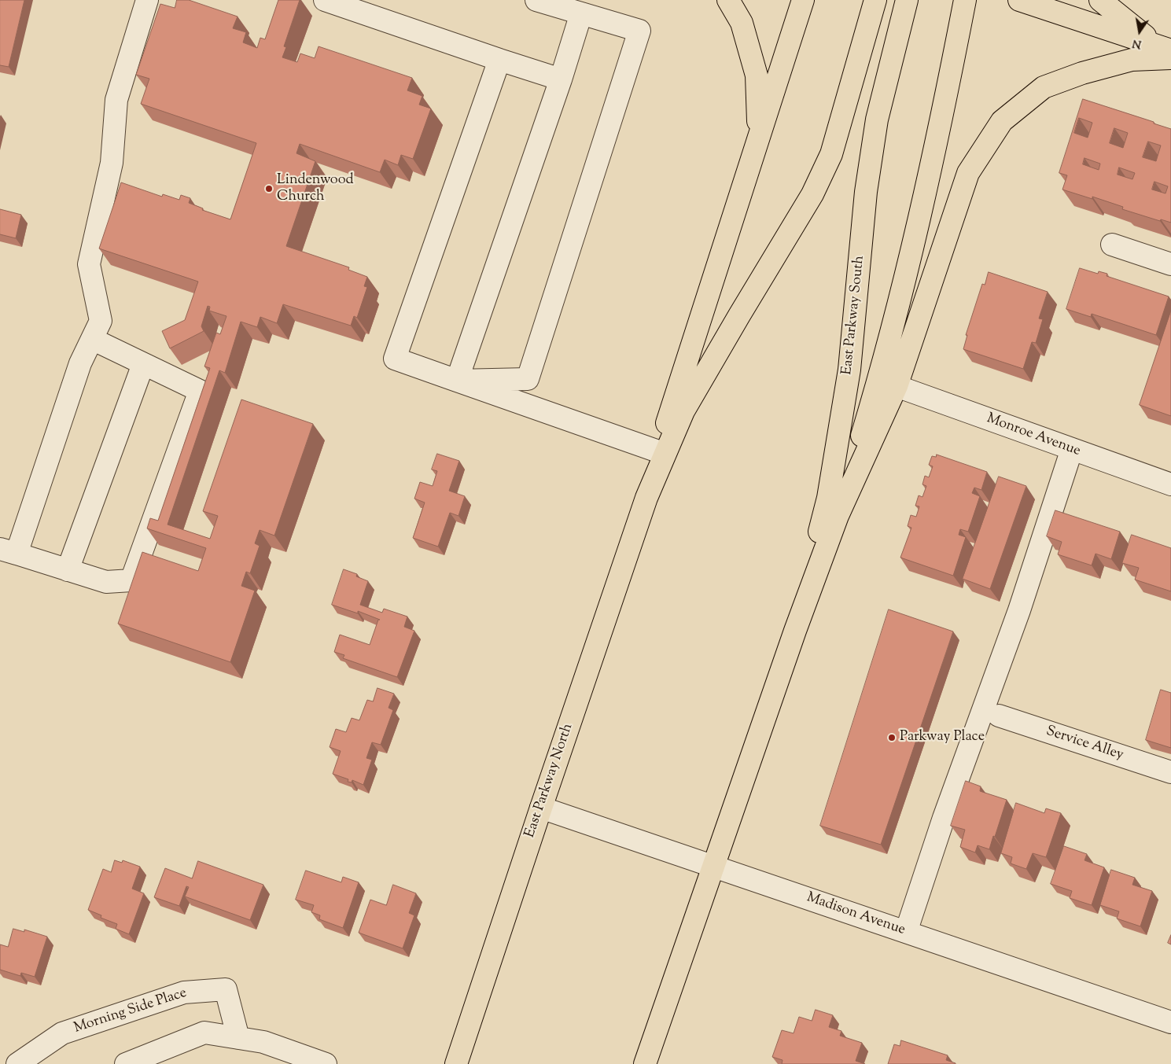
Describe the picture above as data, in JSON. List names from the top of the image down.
{
  "streets": {
    "main road": ["East Parkway South", "East Parkway North"],
    "street": [
      "Monroe Avenue",
      "Service Alley",
      "Madison Avenue",
      "Morning Side Place"
    ]
  },
  "crossings": [
    ["East Parkway North", "Madison Avenue"]
  ],
  "places": ["Lindenwood Church", "Parkway Place"],
  "north": "bottom"
}
